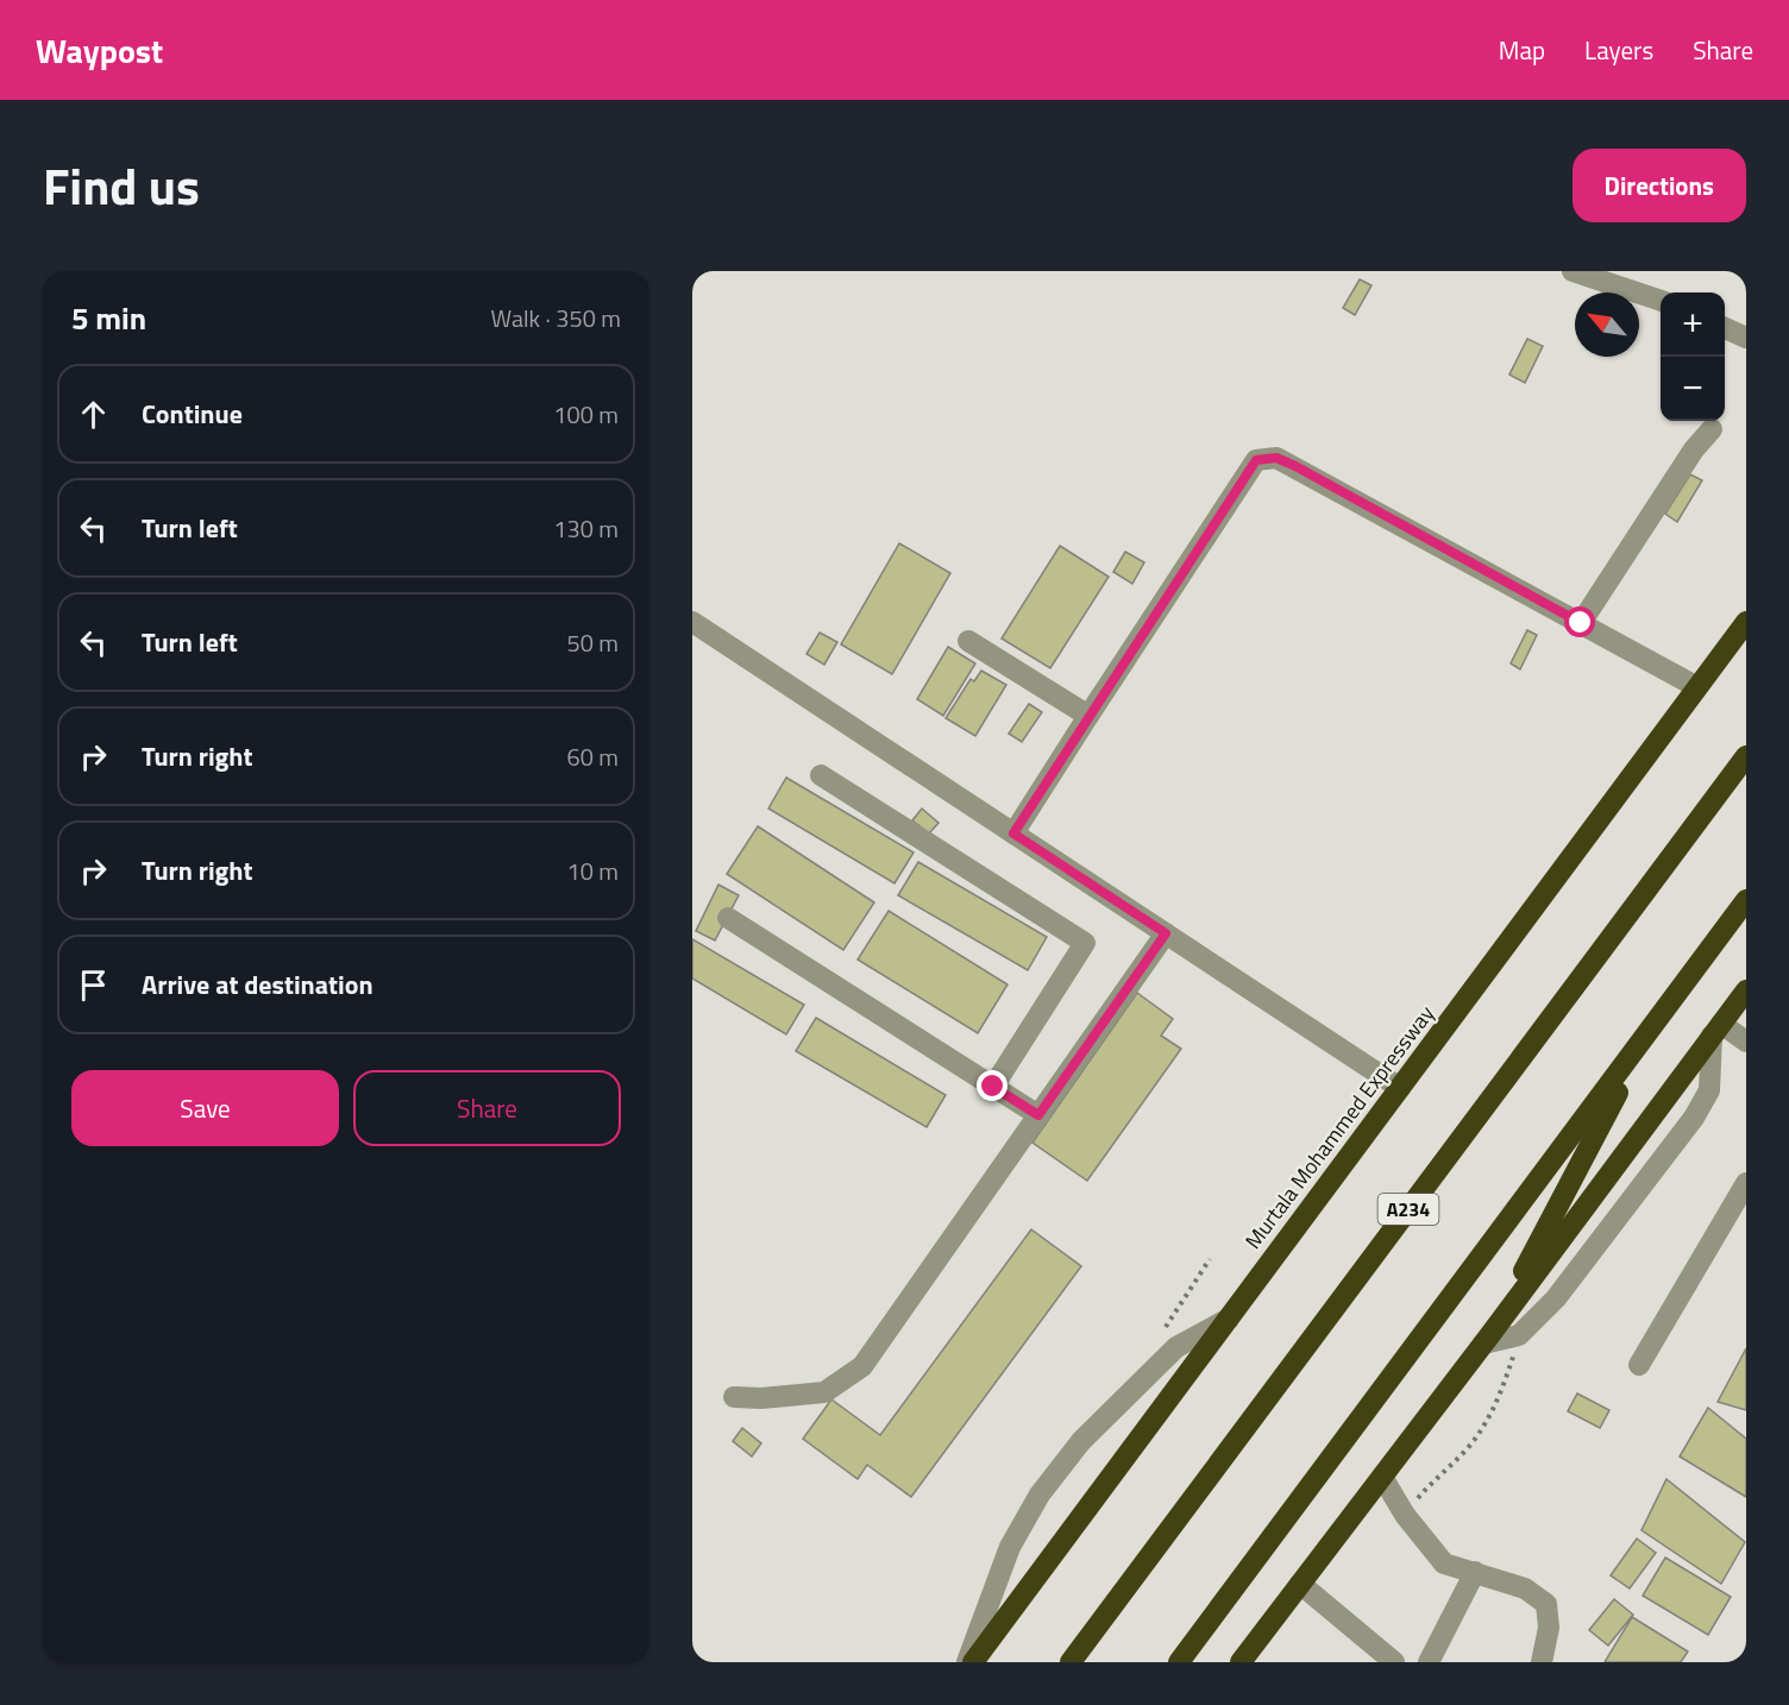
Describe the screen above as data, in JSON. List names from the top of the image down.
{
  "streets": {
    "highway": ["Murtala Mohammed Expressway", "A234"]
  },
  "north": "top left",
  "page": {
    "header": "Waypost",
    "nav": ["Map", "Layers", "Share"],
    "title": "Find us",
    "buttons": [
      "Directions",
      ["Save", "Share"]
    ],
    "heading": ["5 min", "Walk · 350 m"],
    "map_buttons": ["+", "−"],
    "list": [
      ["Continue", "100 m"],
      ["Turn left", "130 m"],
      ["Turn left", "50 m"],
      ["Turn right", "60 m"],
      ["Turn right", "10 m"],
      "Arrive at destination"
    ]
  }
}
